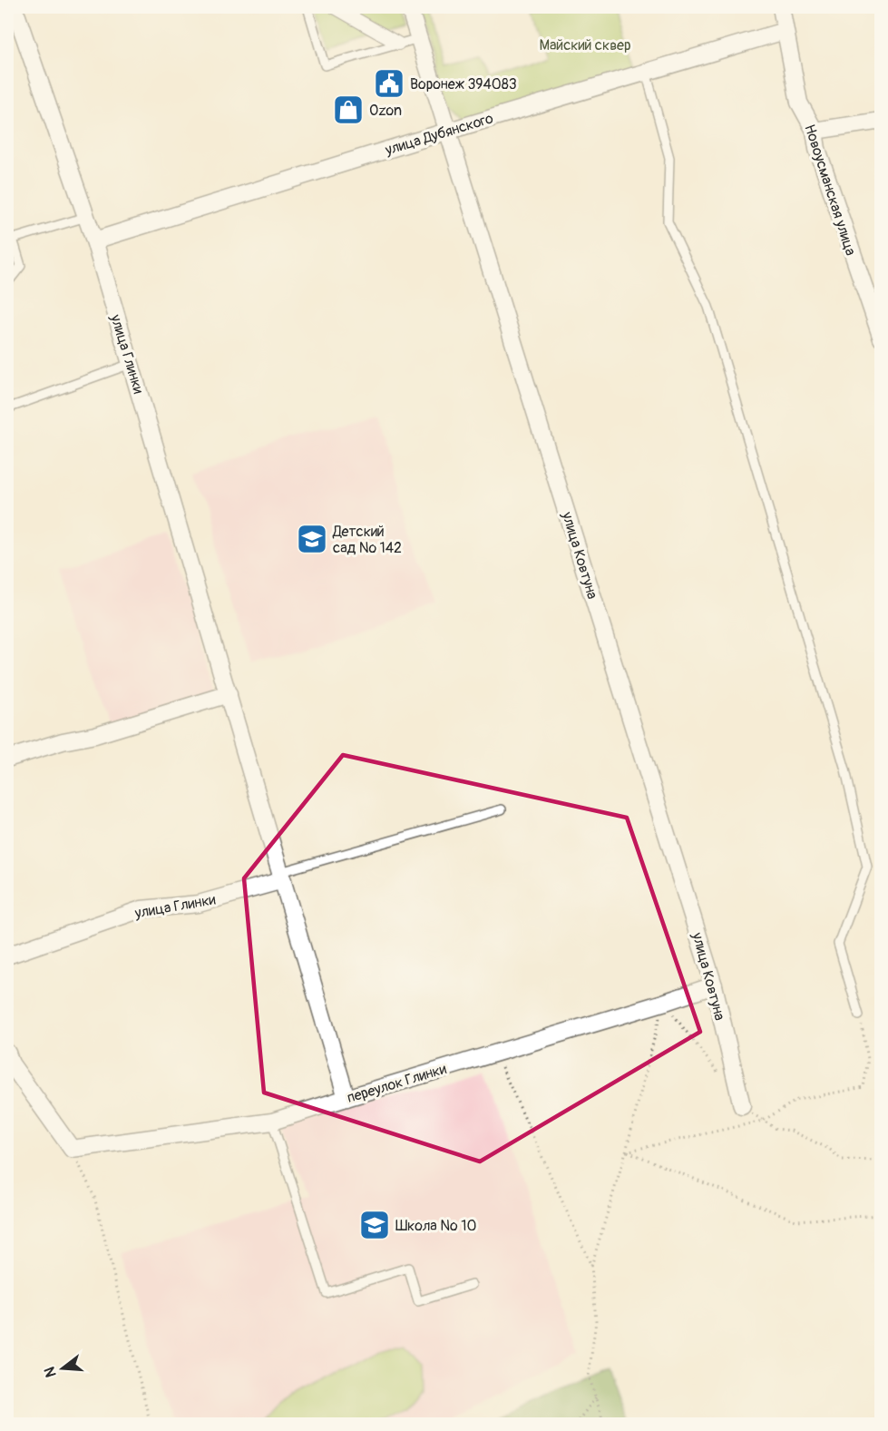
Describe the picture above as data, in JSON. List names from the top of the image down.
{
  "streets": {
    "street": [
      "улица Дубянского",
      "Новоусманская улица",
      "улица Глинки",
      "улица Ковтуна",
      "переулок Глинки"
    ]
  },
  "crossings": [
    ["улица Дубянского", "Новоусманская улица"],
    ["улица Дубянского", "улица Глинки"],
    ["улица Дубянского", "улица Ковтуна"],
    ["улица Глинки", "переулок Глинки"],
    ["улица Ковтуна", "переулок Глинки"]
  ],
  "parks": ["Майский сквер"],
  "places": {
    "public building": ["Воронеж 394083"],
    "shop": ["Ozon"],
    "school or university": ["Детский сад № 142", "Школа № 10"]
  },
  "north": "left"
}
